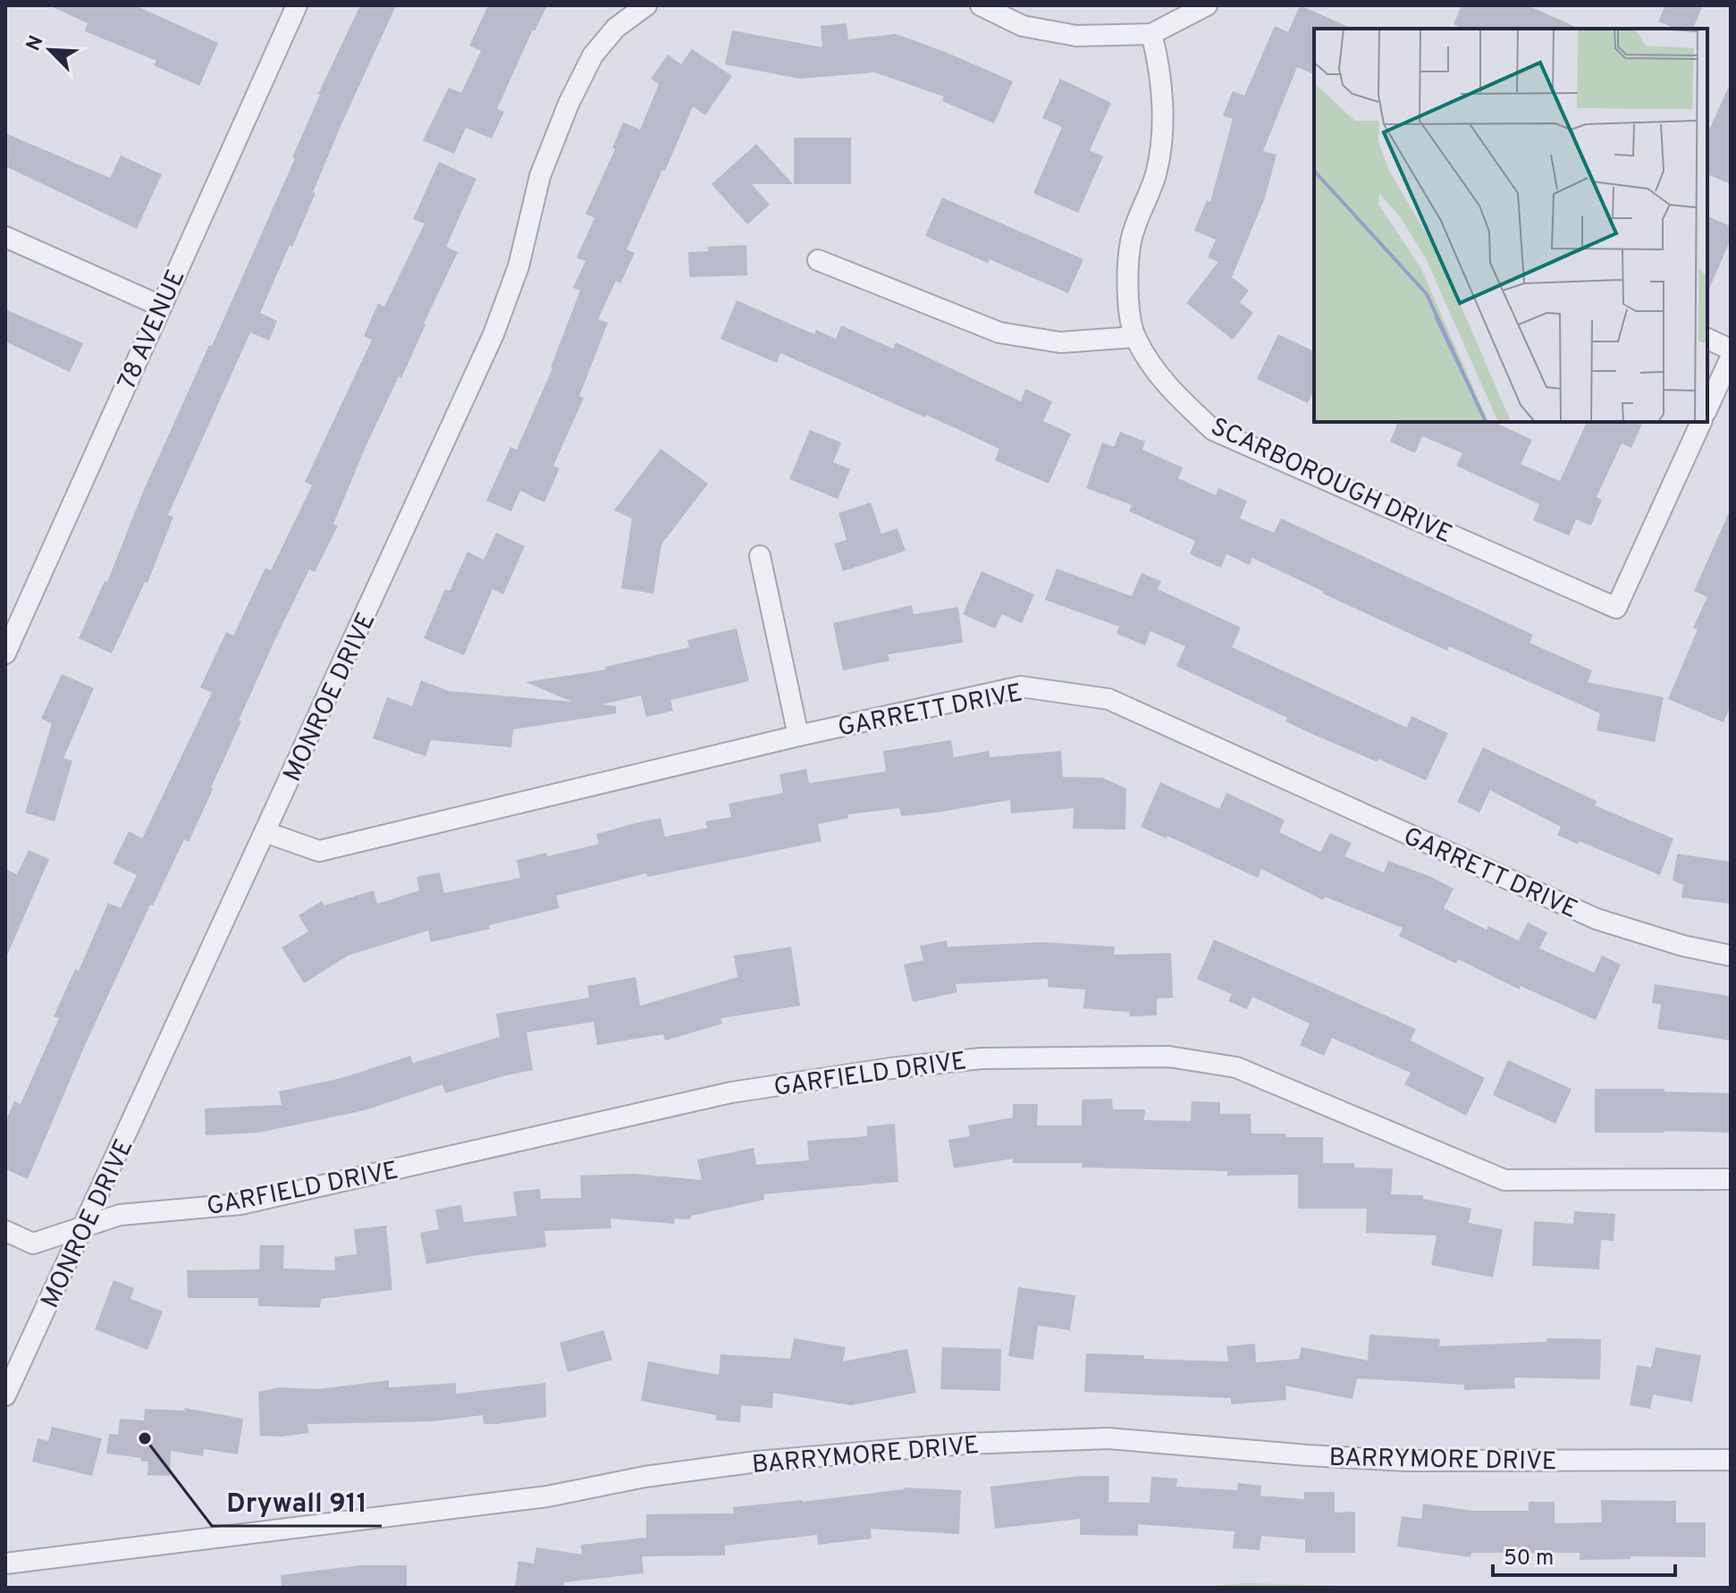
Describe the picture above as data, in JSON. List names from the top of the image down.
{
  "streets": {
    "street": [
      "78 AVENUE",
      "SCARBOROUGH DRIVE",
      "MONROE DRIVE",
      "GARRETT DRIVE",
      "GARFIELD DRIVE",
      "BARRYMORE DRIVE"
    ]
  },
  "crossings": [
    ["MONROE DRIVE", "GARRETT DRIVE"],
    ["MONROE DRIVE", "GARFIELD DRIVE"]
  ],
  "places": ["Drywall 911"],
  "scale_bar": "50 m",
  "north": "top left"
}
